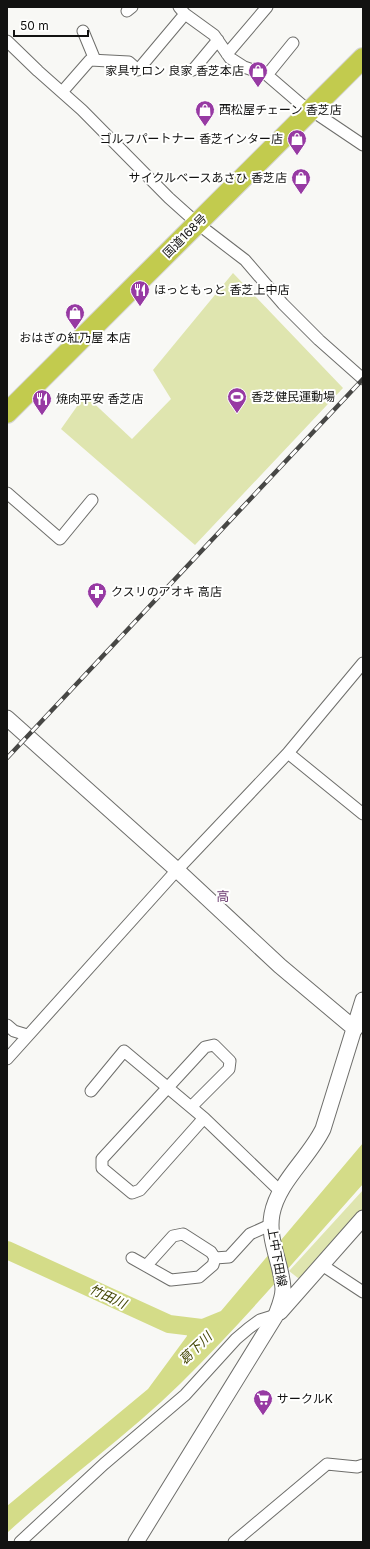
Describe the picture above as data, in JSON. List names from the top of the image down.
{
  "streets": {
    "highway": ["国道168号"],
    "main road": ["上中下田線"]
  },
  "districts": ["高"],
  "water": ["竹田川", "葛下川"],
  "places": {
    "shop": [
      "家具サロン 良家 香芝本店",
      "西松屋チェーン 香芝店",
      "ゴルフパートナー 香芝インター店",
      "サイクルベースあさひ 香芝店",
      "おはぎの紅乃屋 本店"
    ],
    "restaurant": ["ほっともっと 香芝上中店", "焼肉平安 香芝店"],
    "sports": ["香芝健民運動場"],
    "pharmacy": ["クスリのアオキ 高店"],
    "supermarket": ["サークルK"]
  },
  "scale_bar": "50 m"
}
